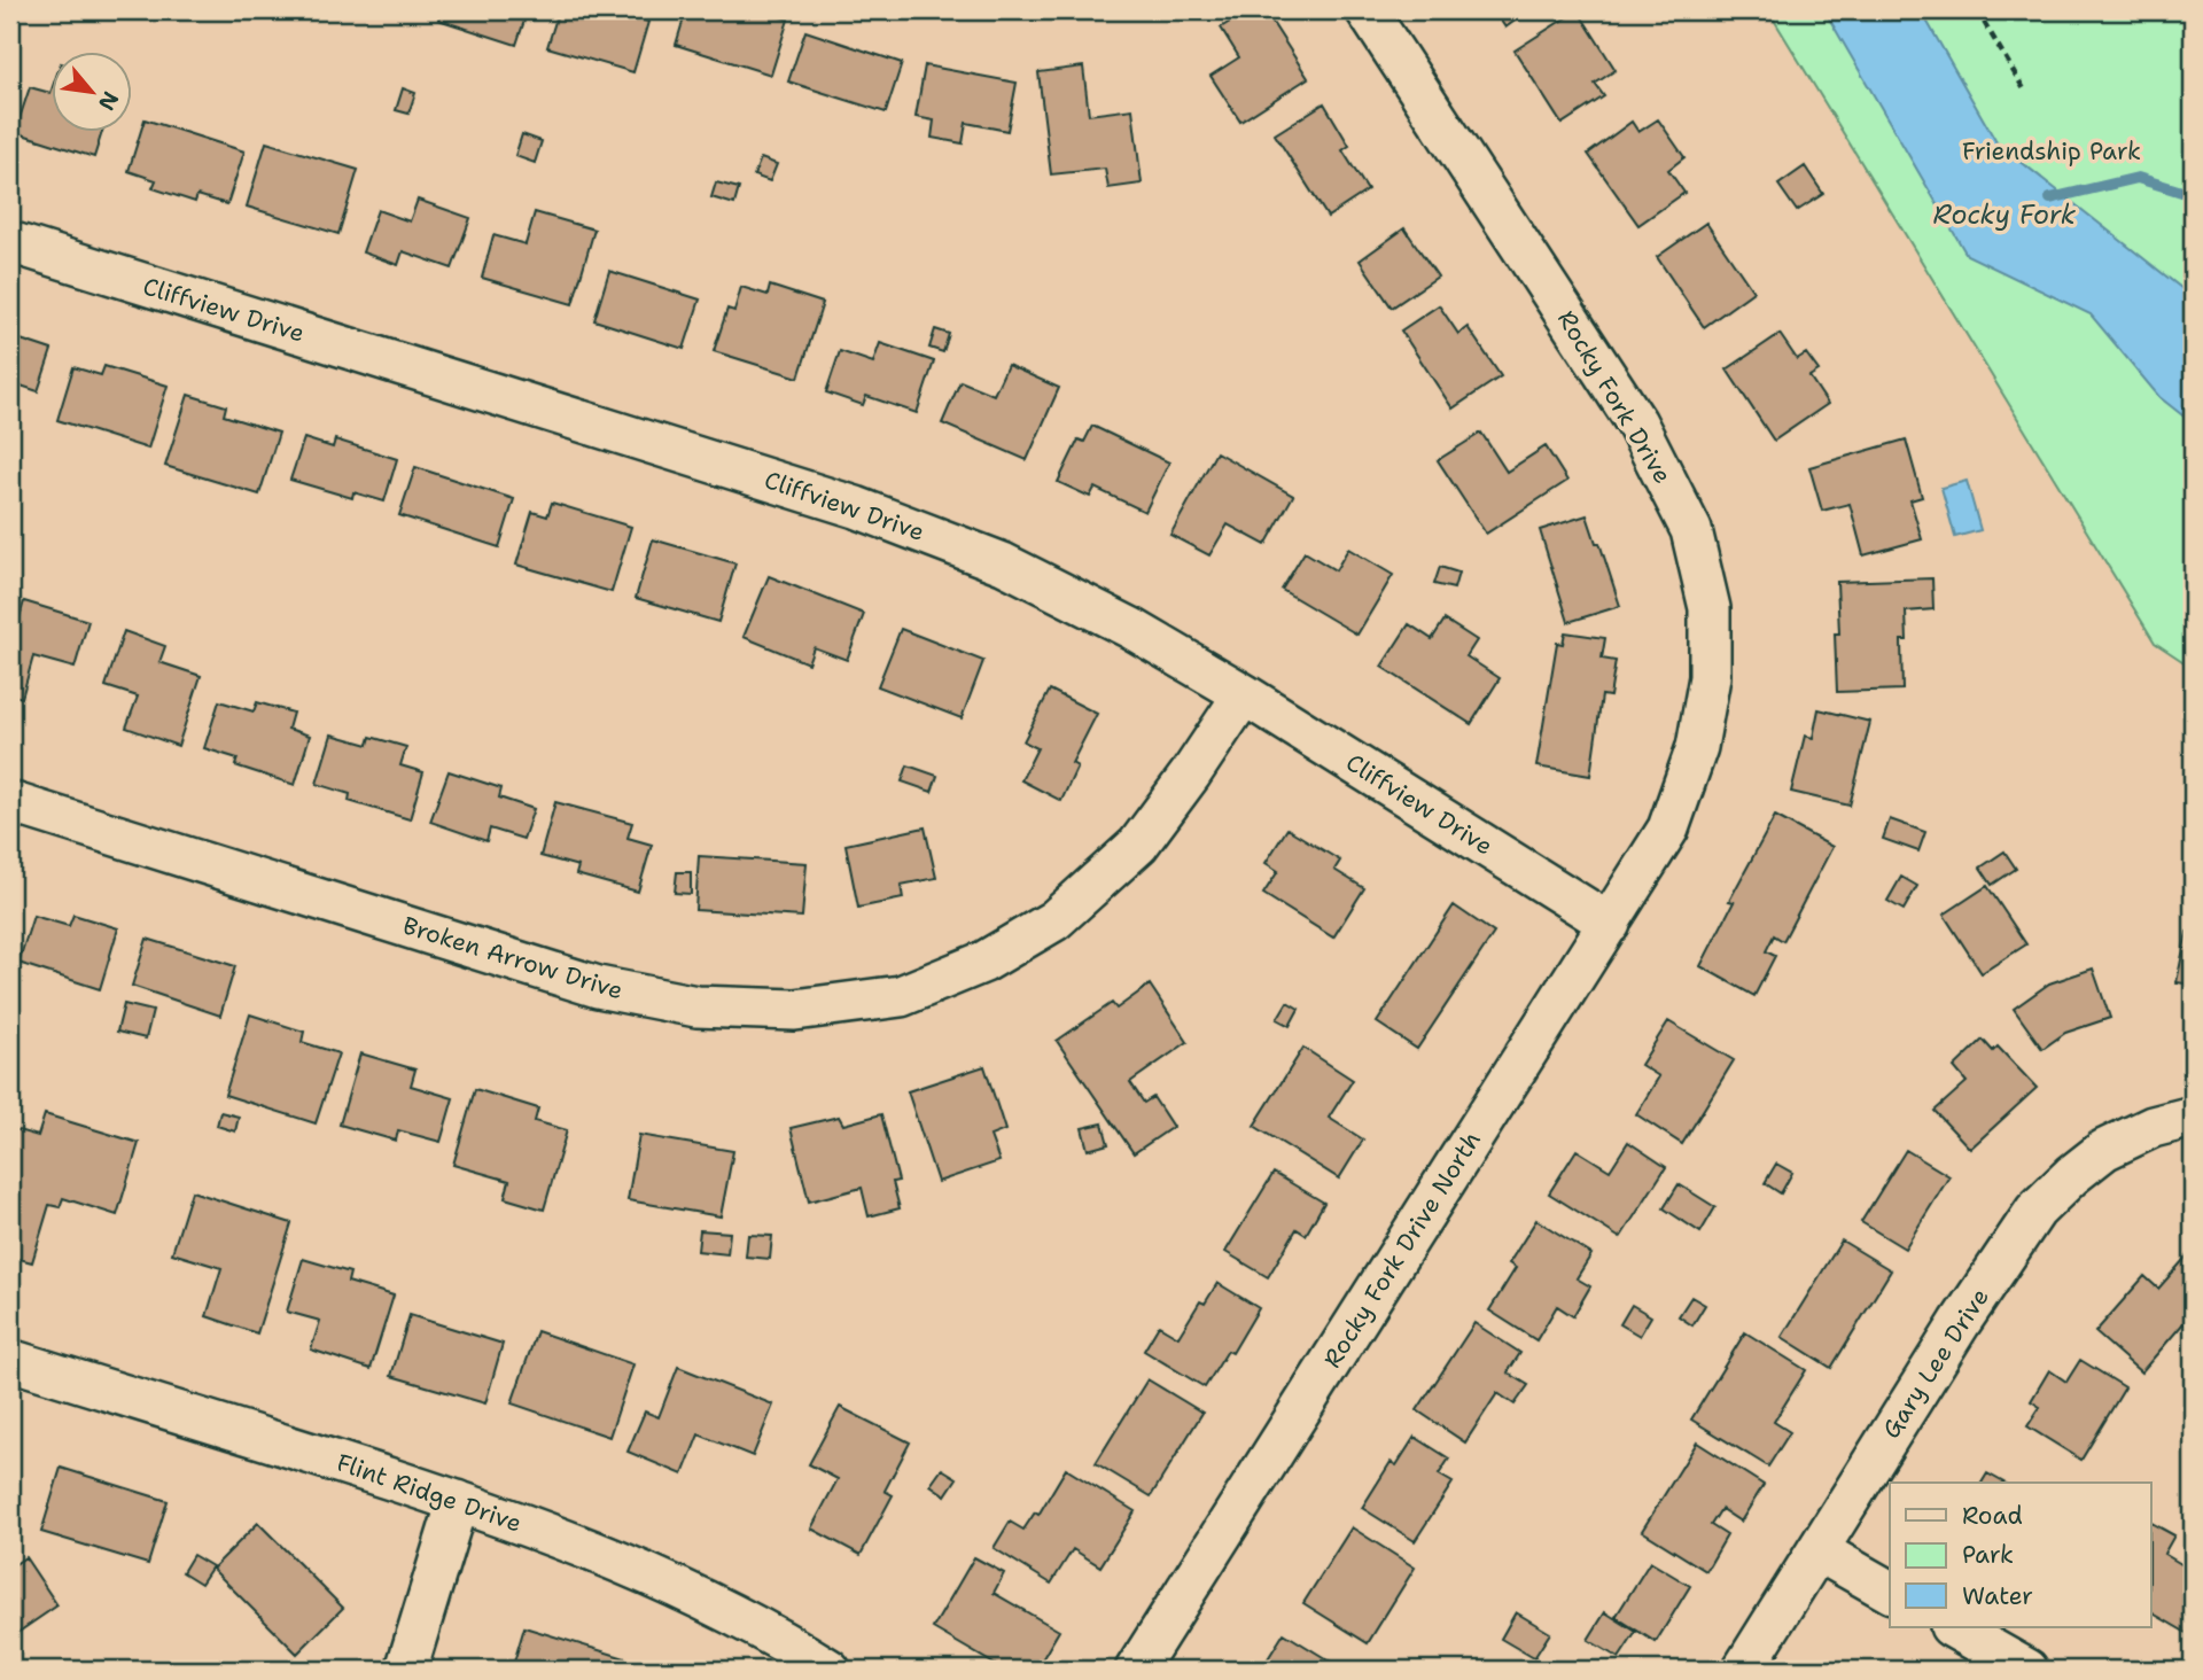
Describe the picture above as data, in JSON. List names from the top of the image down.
{
  "streets": {
    "street": [
      "Cliffview Drive",
      "Rocky Fork Drive",
      "Broken Arrow Drive",
      "Rocky Fork Drive North",
      "Gary Lee Drive",
      "Flint Ridge Drive"
    ]
  },
  "crossings": [
    ["Cliffview Drive", "Broken Arrow Drive"],
    ["Cliffview Drive", "Rocky Fork Drive North"],
    ["Rocky Fork Drive", "Rocky Fork Drive North"]
  ],
  "water": ["Rocky Fork"],
  "parks": ["Friendship Park"],
  "legend": ["Road", "Park", "Water"],
  "north": "bottom right"
}
